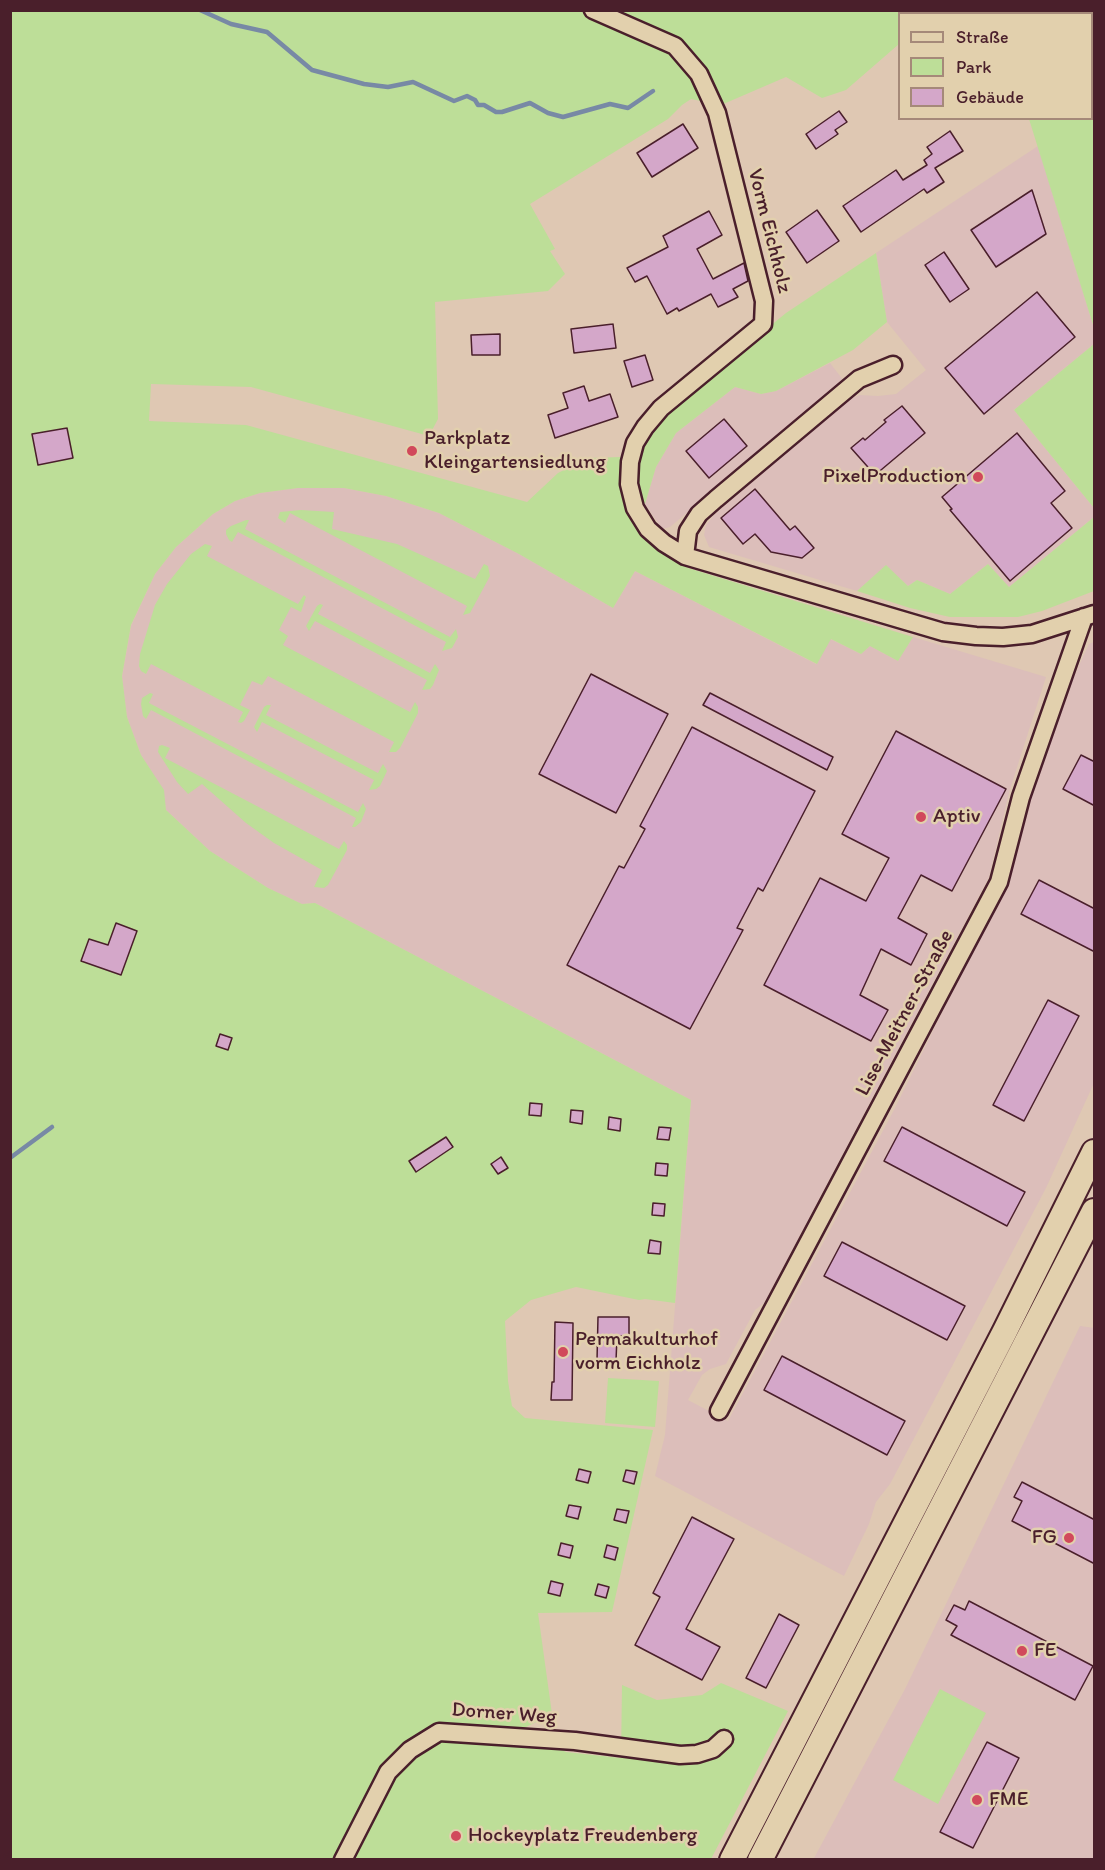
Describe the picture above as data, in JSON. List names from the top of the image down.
{
  "streets": {
    "street": ["Vorm Eichholz", "Lise-Meitner-Straße", "Dorner Weg"]
  },
  "crossings": [
    ["Vorm Eichholz", "Lise-Meitner-Straße"]
  ],
  "places": [
    "Parkplatz Kleingartensiedlung",
    "PixelProduction",
    "Aptiv",
    "Permakulturhof vorm Eichholz",
    "FG",
    "FE",
    "FME",
    "Hockeyplatz Freudenberg"
  ],
  "legend": ["Straße", "Park", "Gebäude"]
}
